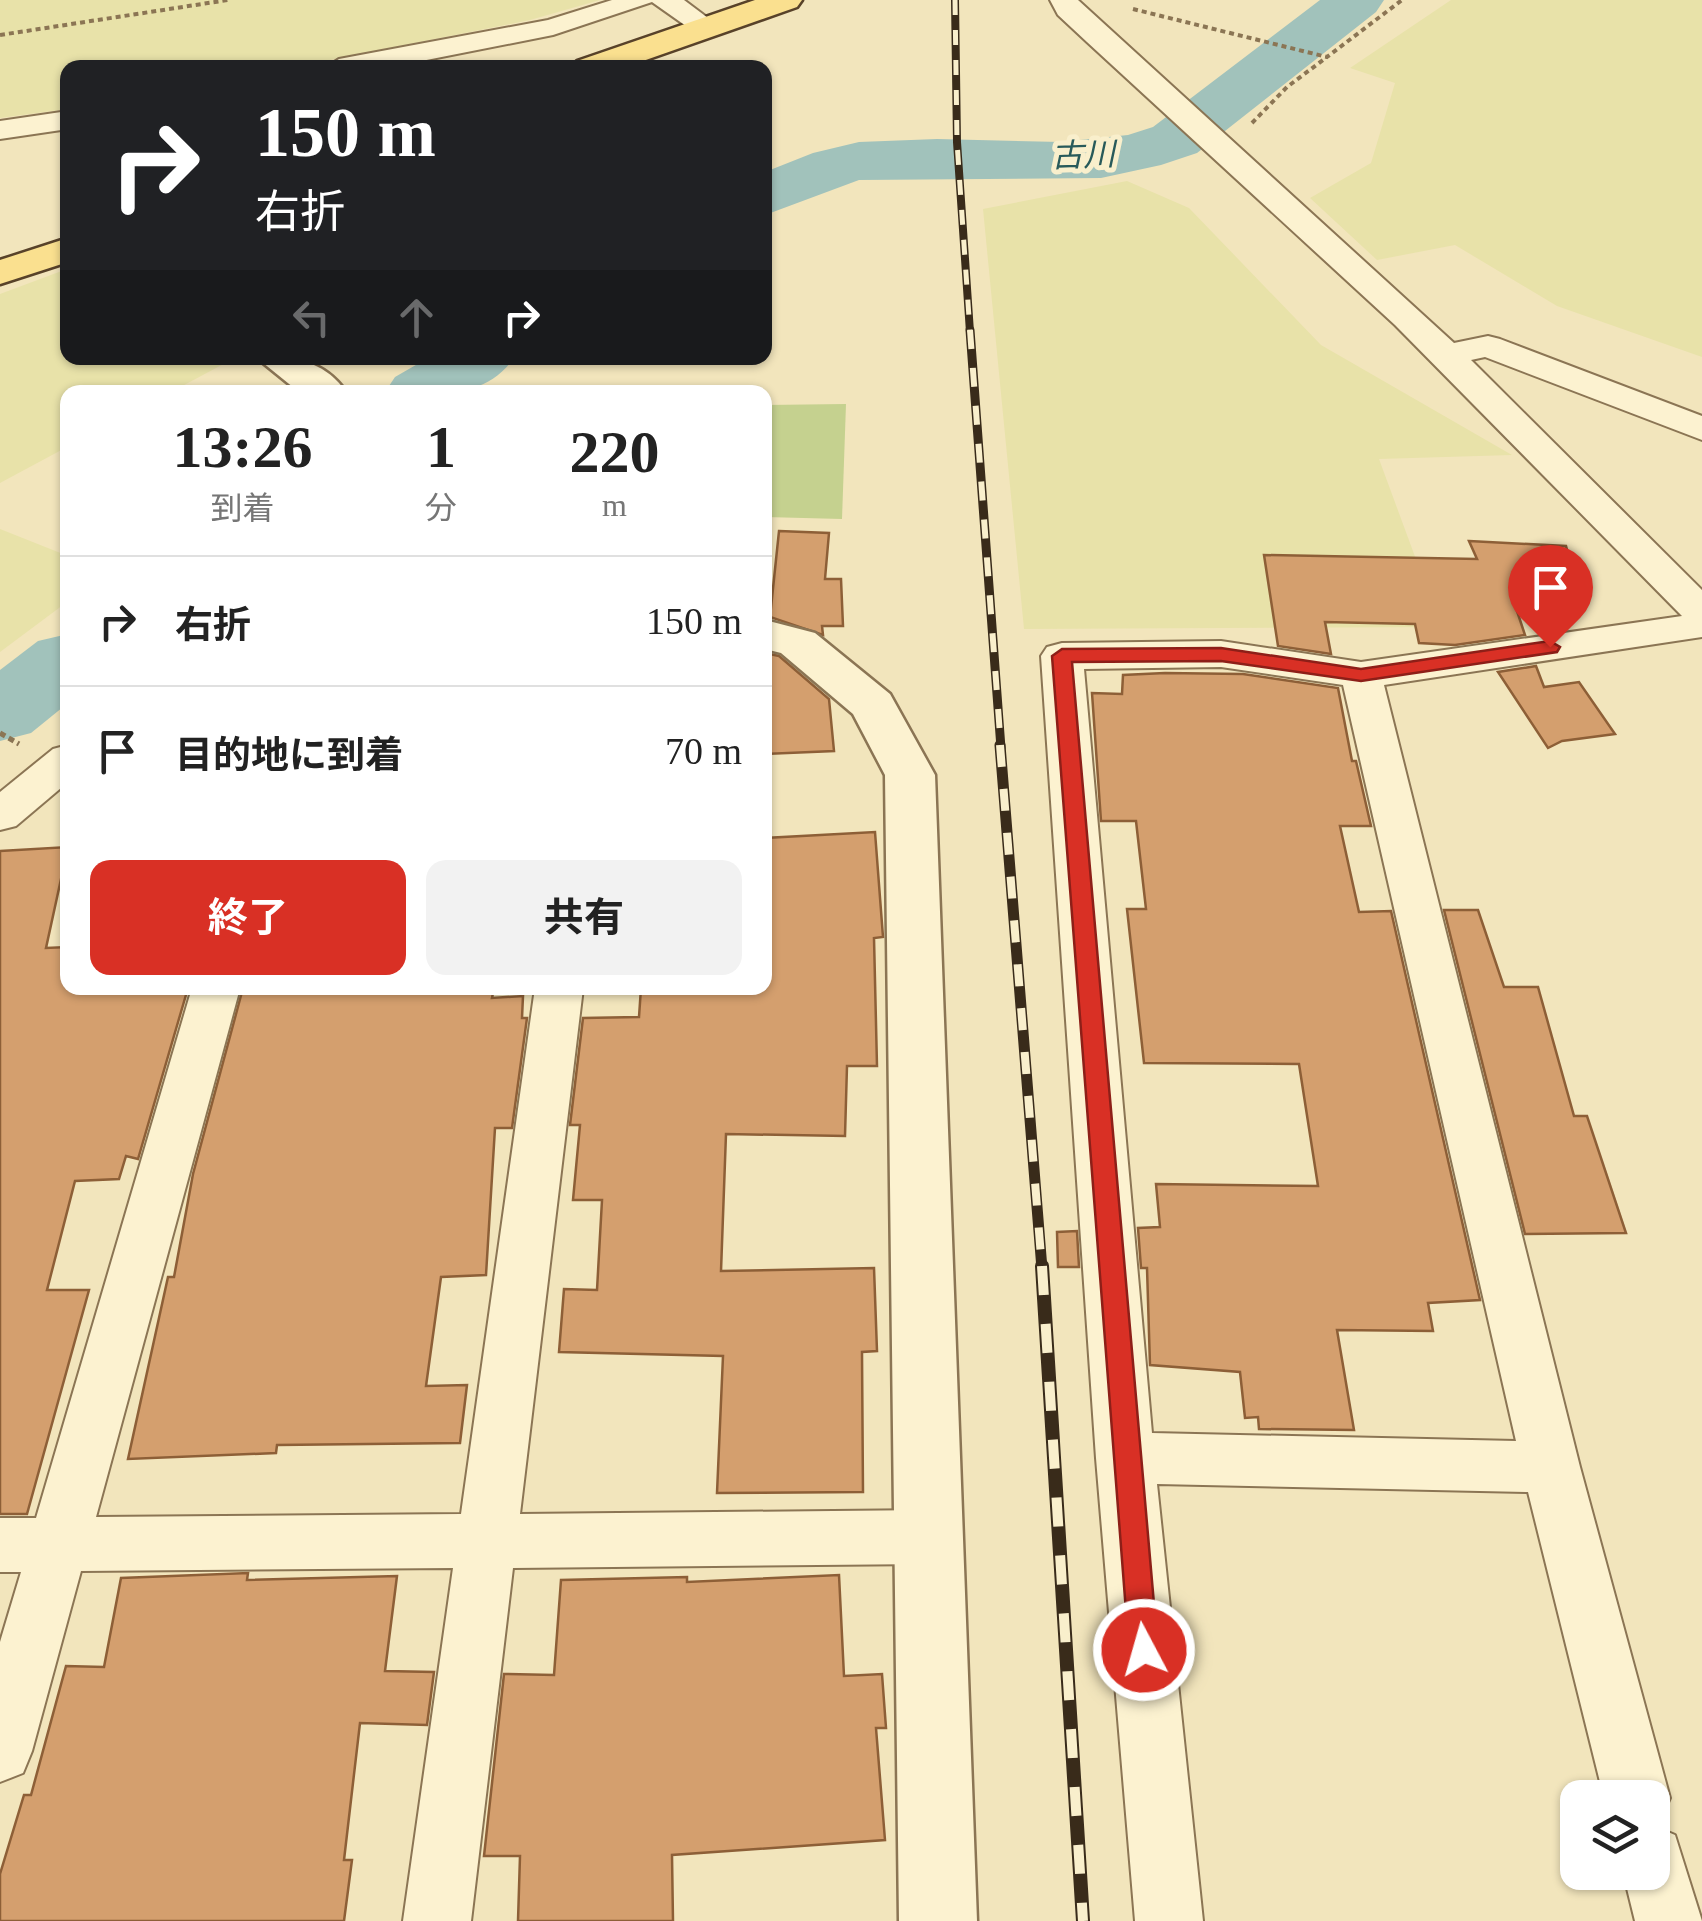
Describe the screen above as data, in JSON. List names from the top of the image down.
{
  "water": ["古川"],
  "page": {
    "turn": ["150 m", "右折"],
    "eta": [
      "13:26",
      "到着",
      "1",
      "分",
      "220",
      "m"
    ],
    "list": [
      {
        "name": "右折",
        "value": "150 m"
      },
      {
        "name": "目的地に到着",
        "value": "70 m"
      }
    ],
    "buttons": ["終了", "共有"]
  }
}
